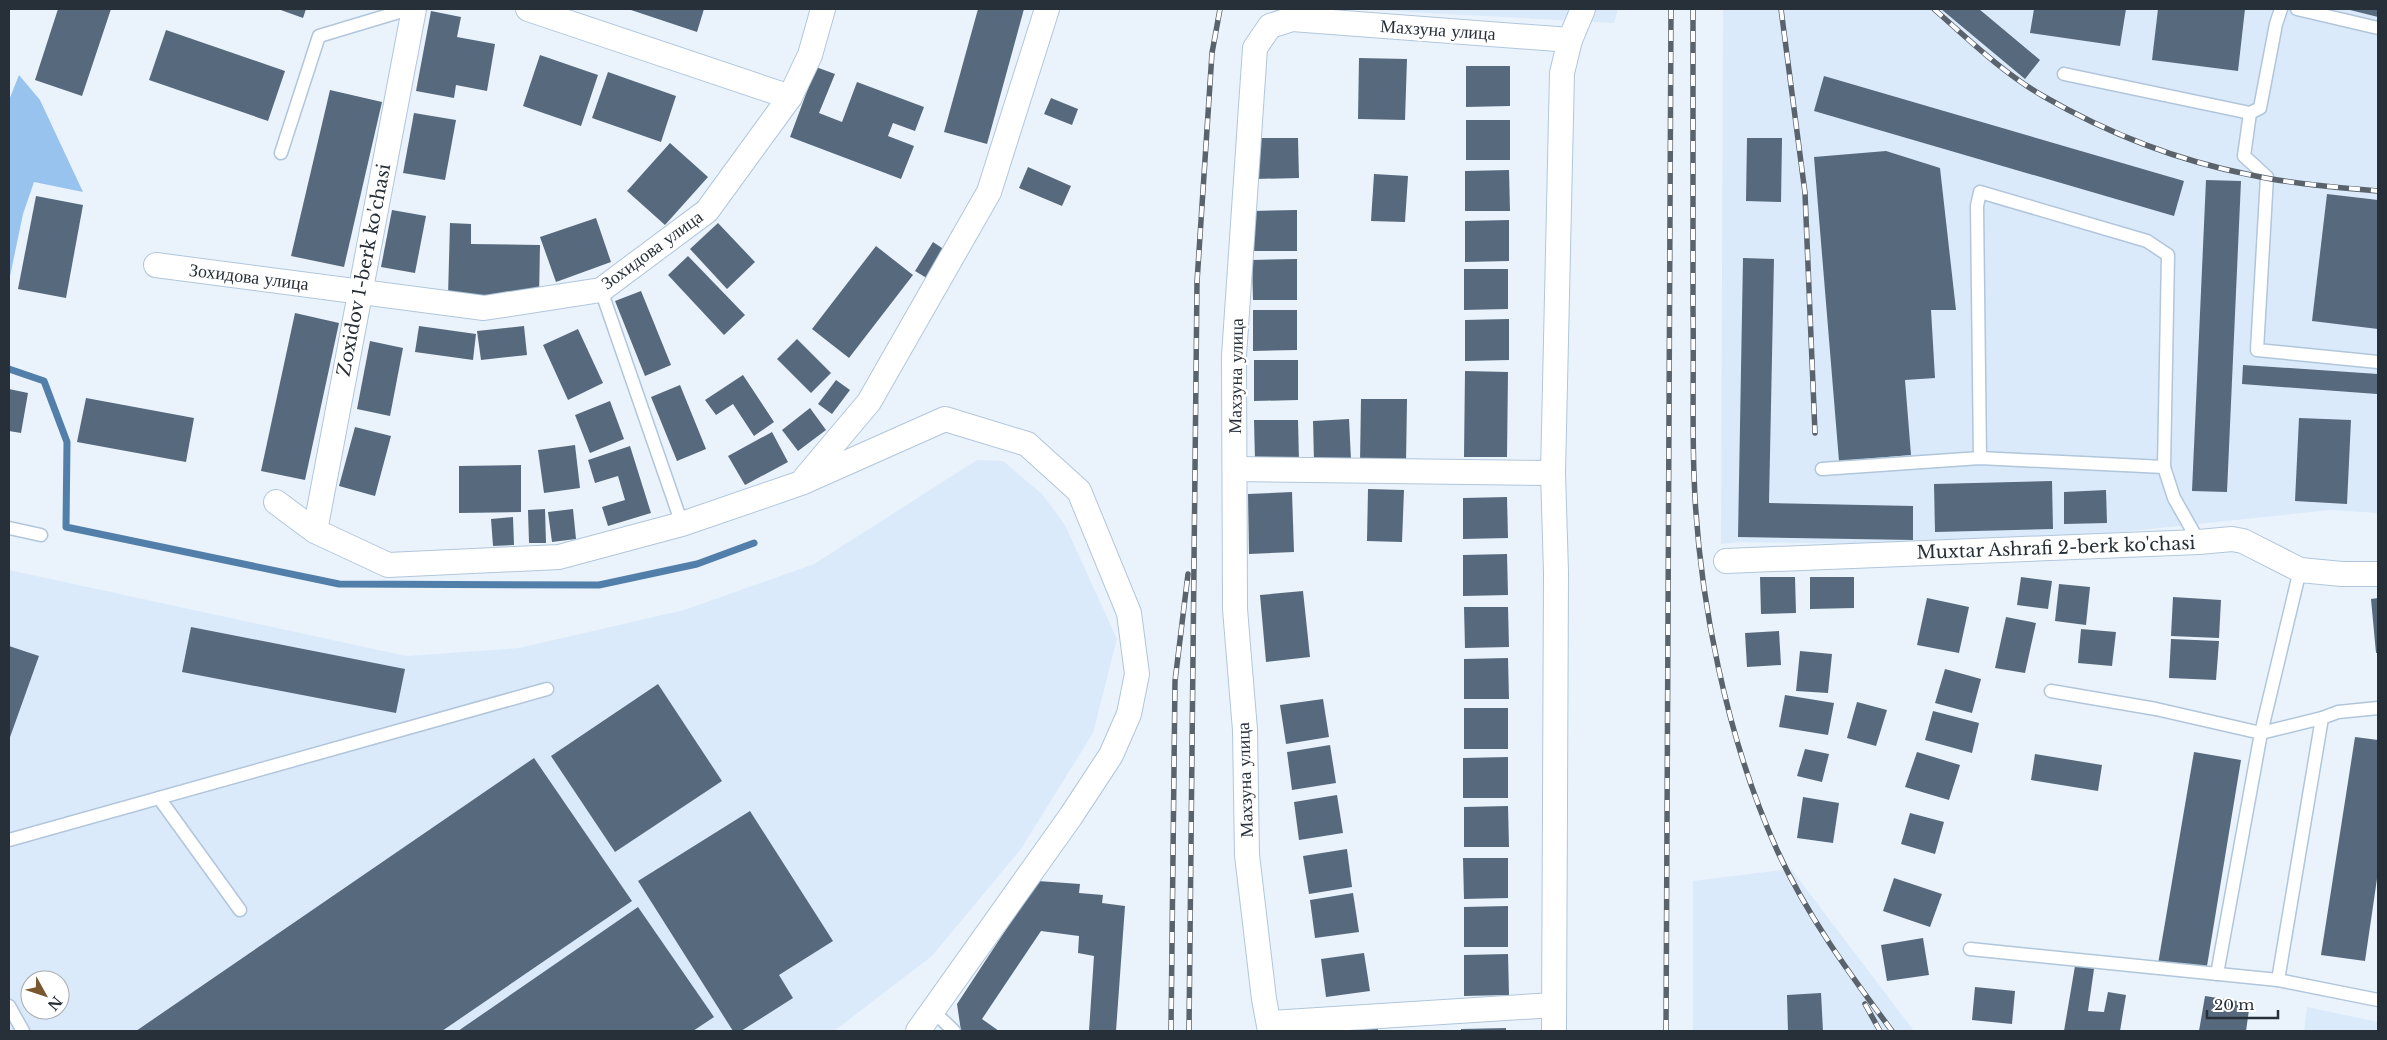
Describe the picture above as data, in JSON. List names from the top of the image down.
{
  "streets": {
    "street": [
      "Махзуна улица",
      "Зохидова улица",
      "Zoxidov 1-berk ko'chasi",
      "Muxtar Ashrafi 2-berk ko'chasi"
    ]
  },
  "crossings": [
    ["Зохидова улица", "Zoxidov 1-berk ko'chasi"]
  ],
  "scale_bar": "20 m",
  "north": "bottom right"
}
